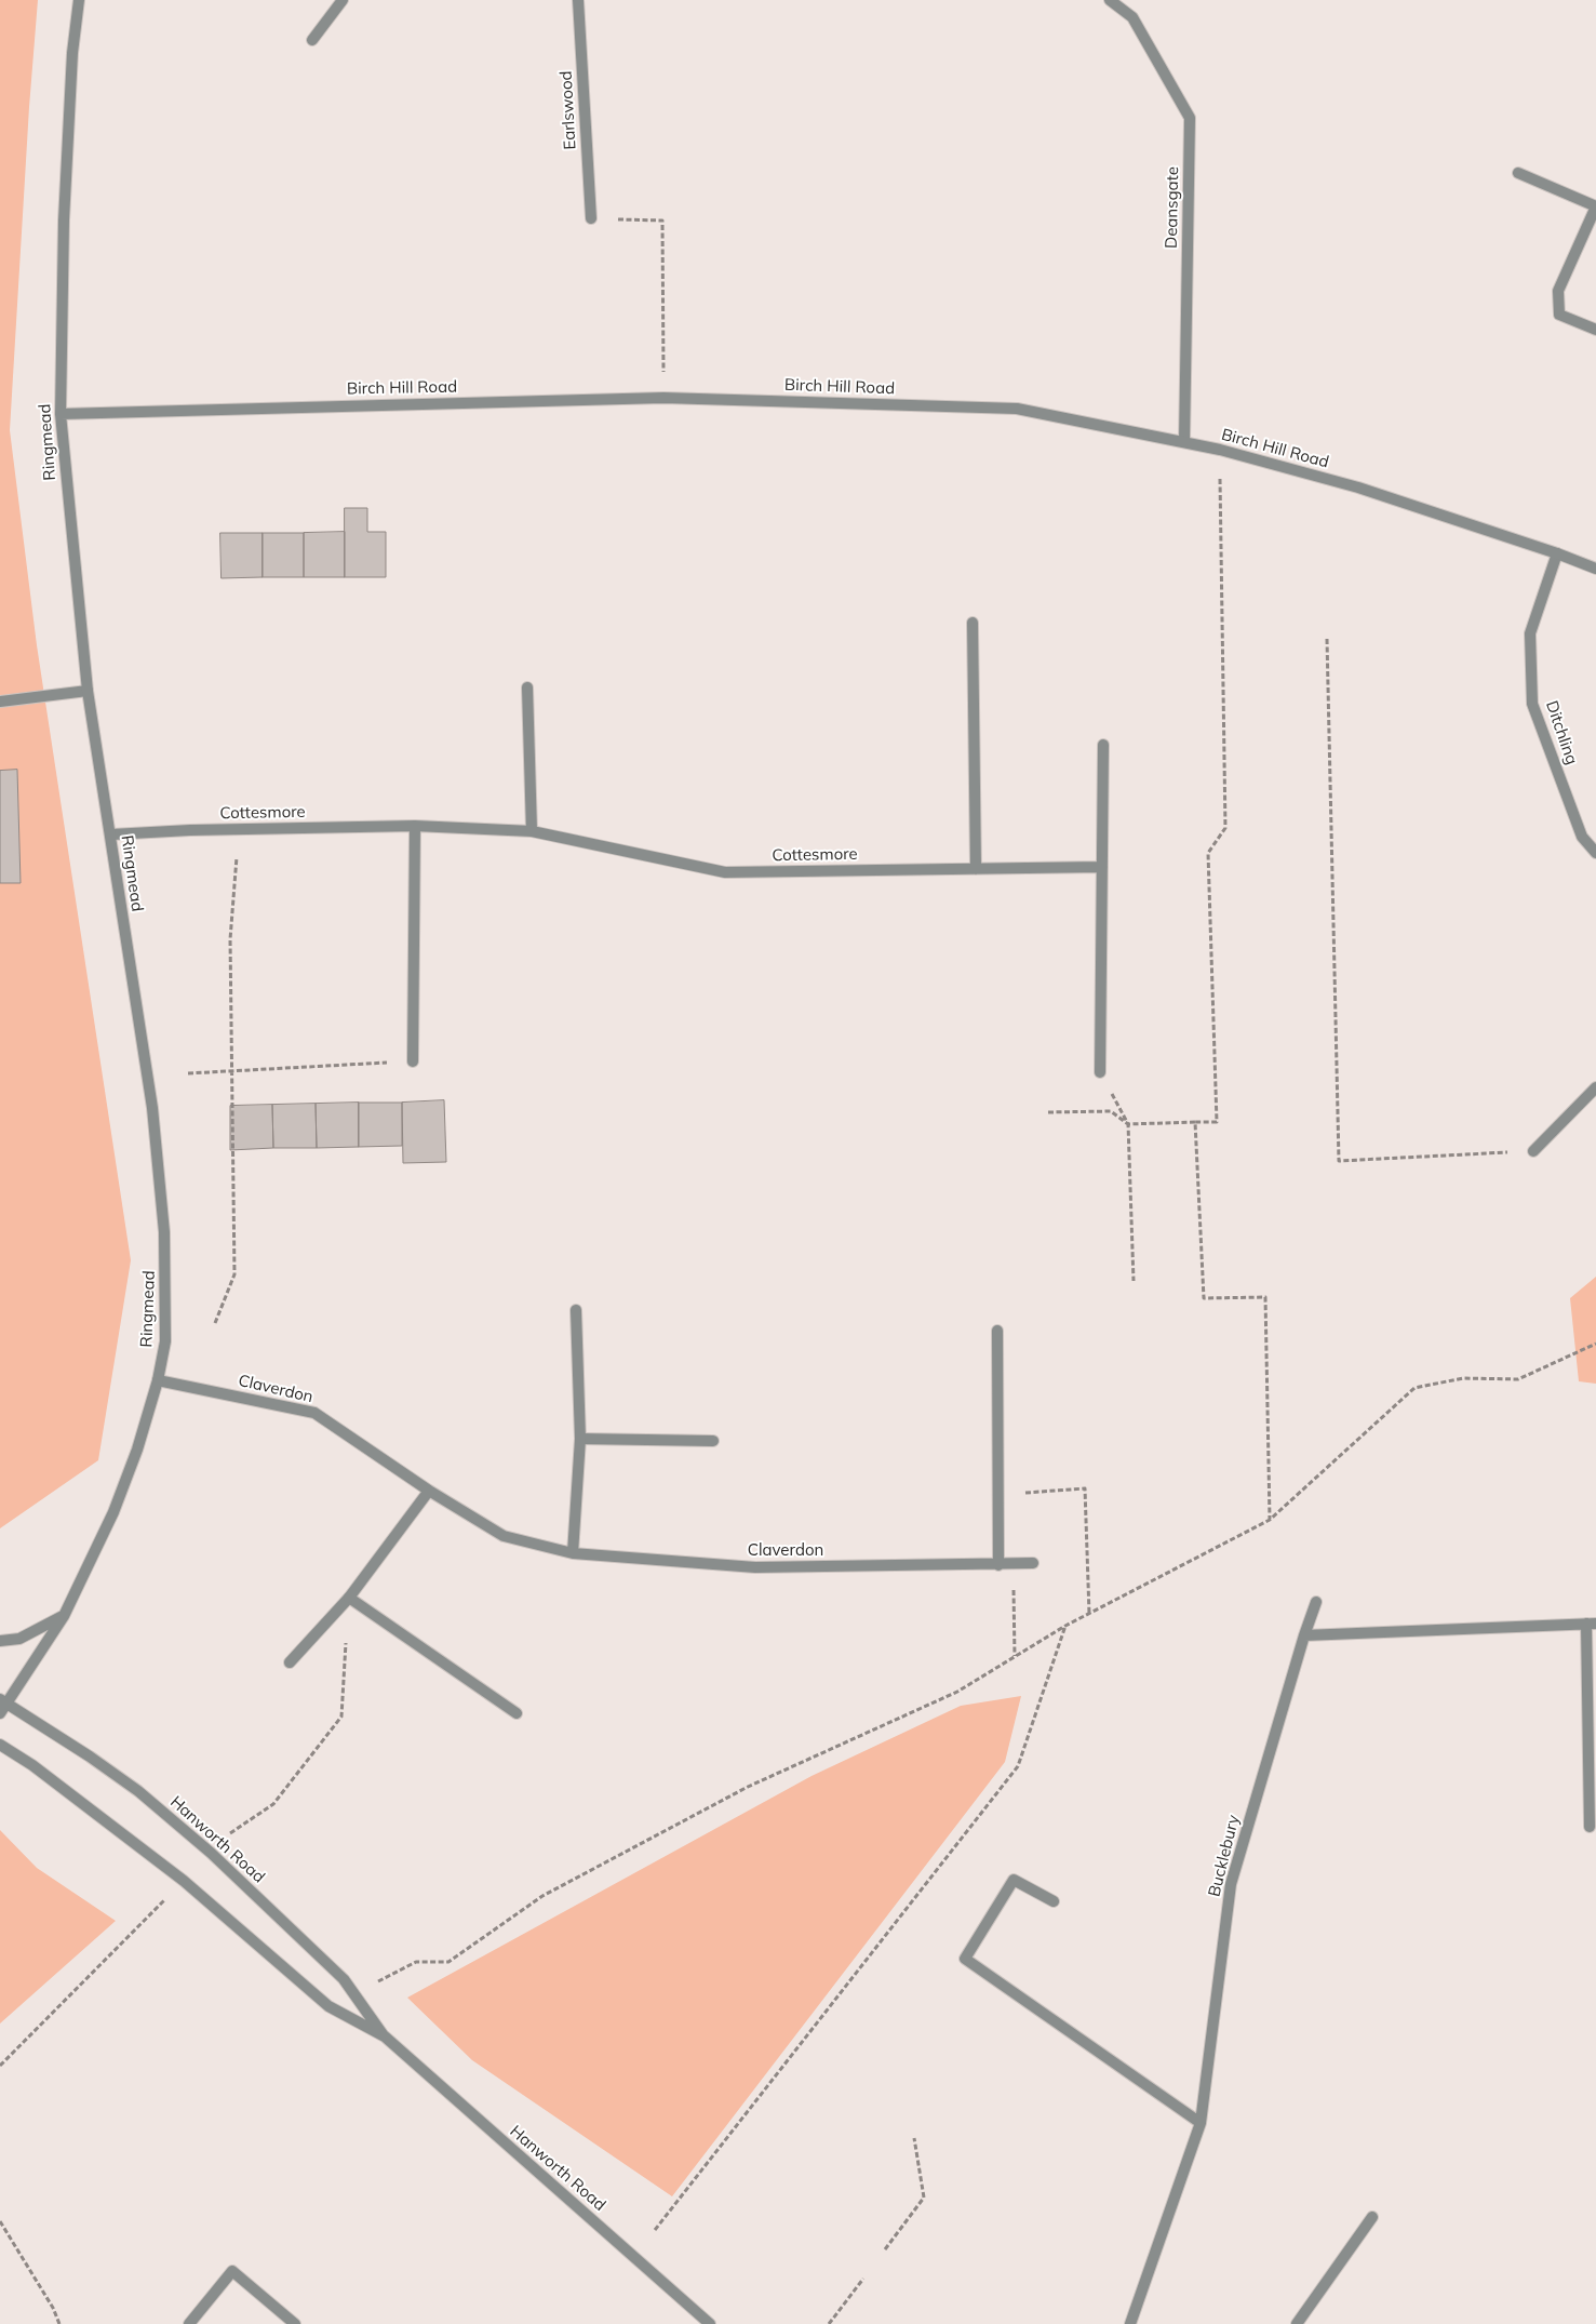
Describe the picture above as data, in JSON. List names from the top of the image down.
{
  "streets": {
    "street": [
      "Earlswood",
      "Deansgate",
      "Birch Hill Road",
      "Ringmead",
      "Ditchling",
      "Cottesmore",
      "Claverdon",
      "Hanworth Road",
      "Bucklebury"
    ]
  },
  "crossings": [
    ["Deansgate", "Birch Hill Road"],
    ["Birch Hill Road", "Ringmead"],
    ["Birch Hill Road", "Ditchling"],
    ["Ringmead", "Cottesmore"],
    ["Ringmead", "Claverdon"],
    ["Ringmead", "Hanworth Road"]
  ]
}
